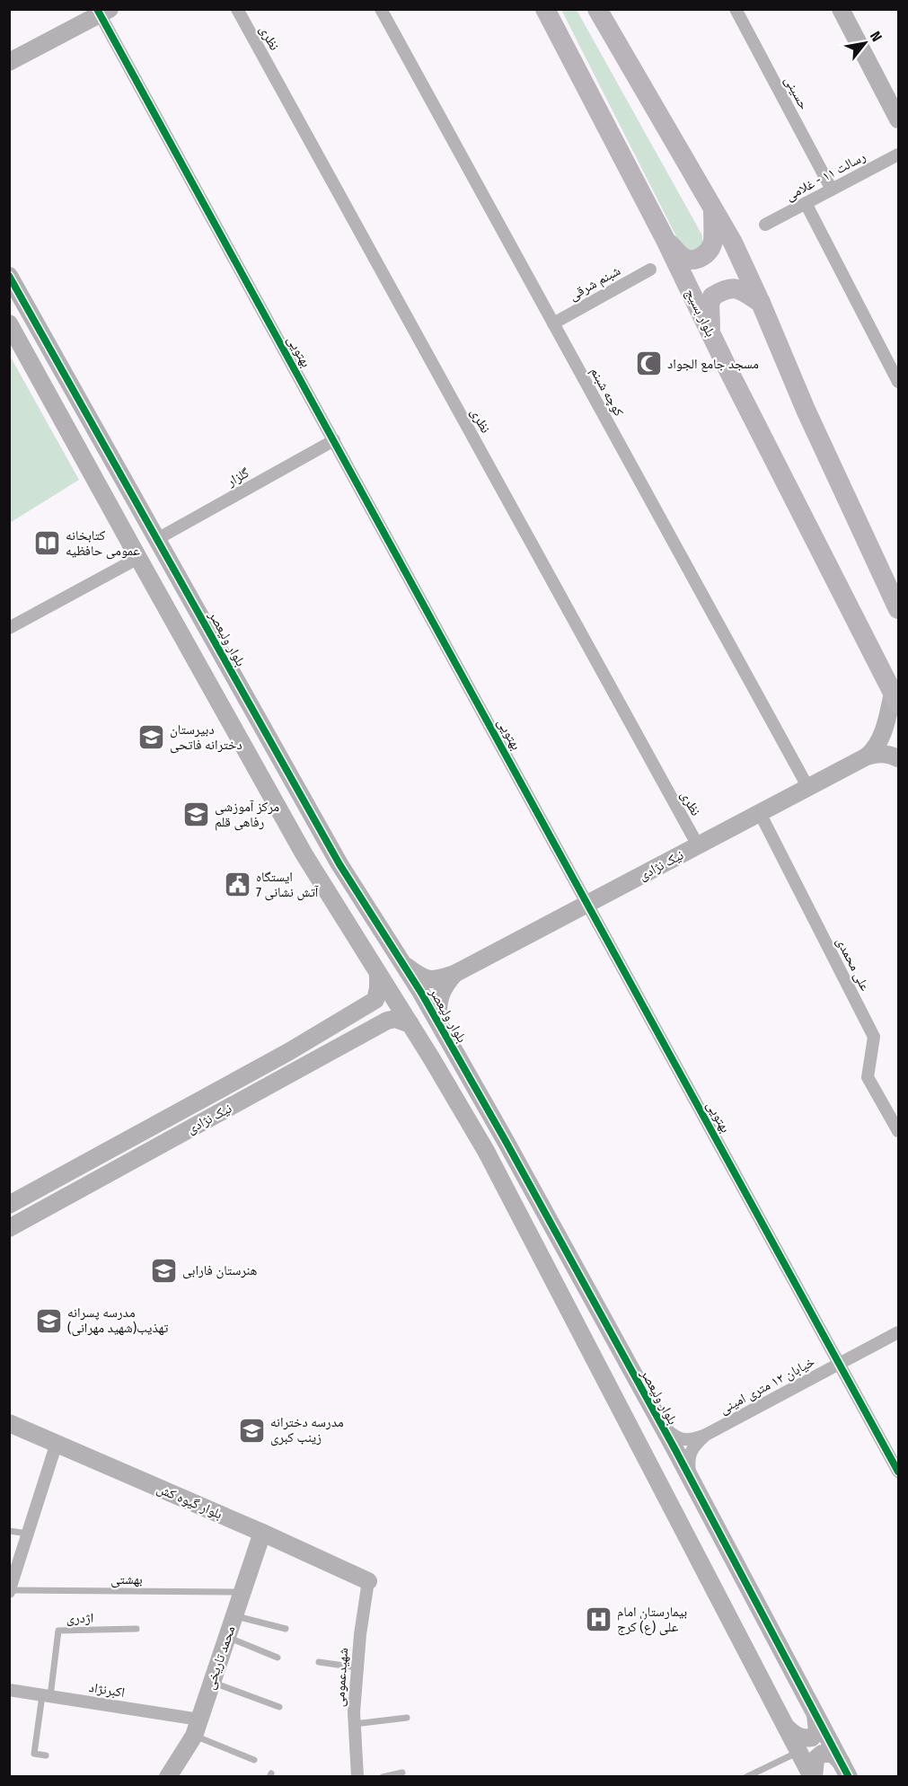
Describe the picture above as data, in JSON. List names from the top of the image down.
{
  "streets": {
    "main road": ["بلوار بسیج"],
    "street": [
      "نظری",
      "حسینی",
      "رسالت ۱۱ - غلامی",
      "شبنم شرقی",
      "بهتویی",
      "کوچه شبنم",
      "گلزار",
      "بلوار ولیعصر",
      "نیک نژادی",
      "علی محمدی",
      "خیابان ۱۲ متری امینی",
      "بلوار گیوه کش",
      "محمد تاریخی",
      "شهیدعمومی",
      "اکبرنژاد"
    ],
    "lane": ["بهشتی", "اژدری"]
  },
  "crossings": [
    ["نظری", "نیک نژادی"],
    ["حسینی", "رسالت ۱۱ - غلامی"],
    ["شبنم شرقی", "کوچه شبنم"],
    ["بهتویی", "گلزار"],
    ["بهتویی", "نیک نژادی"],
    ["بهتویی", "خیابان ۱۲ متری امینی"],
    ["کوچه شبنم", "نیک نژادی"],
    ["گلزار", "بلوار ولیعصر"],
    ["نیک نژادی", "علی محمدی"],
    ["بلوار گیوه کش", "محمد تاریخی"],
    ["بلوار گیوه کش", "شهیدعمومی"],
    ["بهشتی", "محمد تاریخی"],
    ["اژدری", "اکبرنژاد"],
    ["محمد تاریخی", "اکبرنژاد"]
  ],
  "places": {
    "mosque": ["مسجد جامع الجواد"],
    "library": ["کتابخانه عمومی حافظیه"],
    "school or university": [
      "دبیرستان دخترانه فاتحی",
      "مرکز آموزشی رفاهی قلم",
      "هنرستان فارابی",
      "مدرسه پسرانه تهذیب(شهید مهرانی)",
      "مدرسه دخترانه زینب کبری"
    ],
    "public building": ["ایستگاه آتش نشانی 7"],
    "hospital": ["بیمارستان امام علی (ع) کرج"]
  },
  "north": "top right"
}
